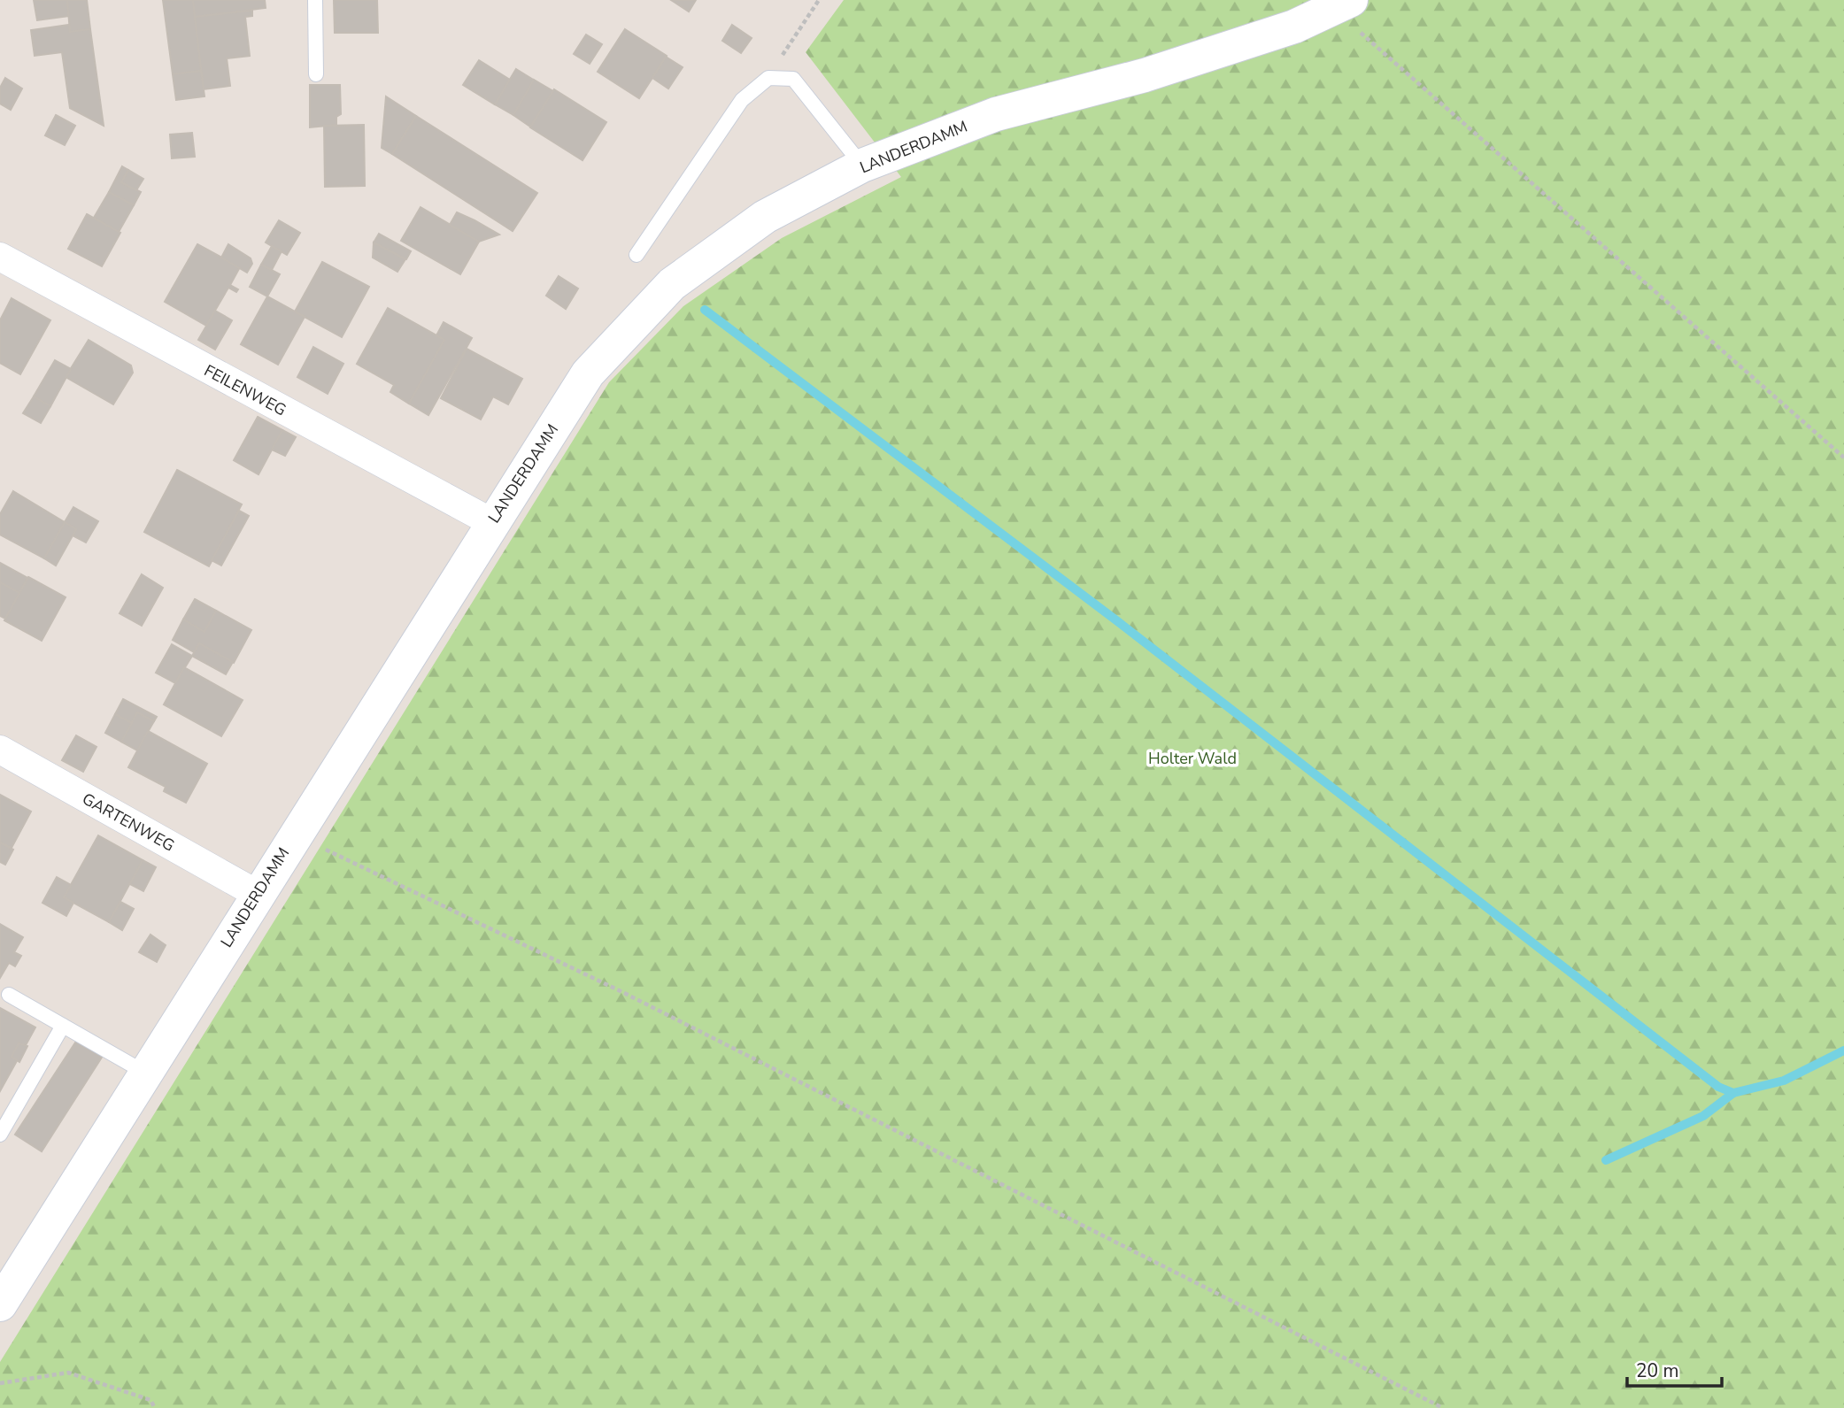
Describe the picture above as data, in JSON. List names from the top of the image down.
{
  "streets": {
    "main road": ["LANDERDAMM"],
    "street": ["FEILENWEG", "GARTENWEG"]
  },
  "crossings": [
    ["LANDERDAMM", "FEILENWEG"],
    ["LANDERDAMM", "GARTENWEG"]
  ],
  "parks": ["Holter Wald"],
  "scale_bar": "20 m"
}
